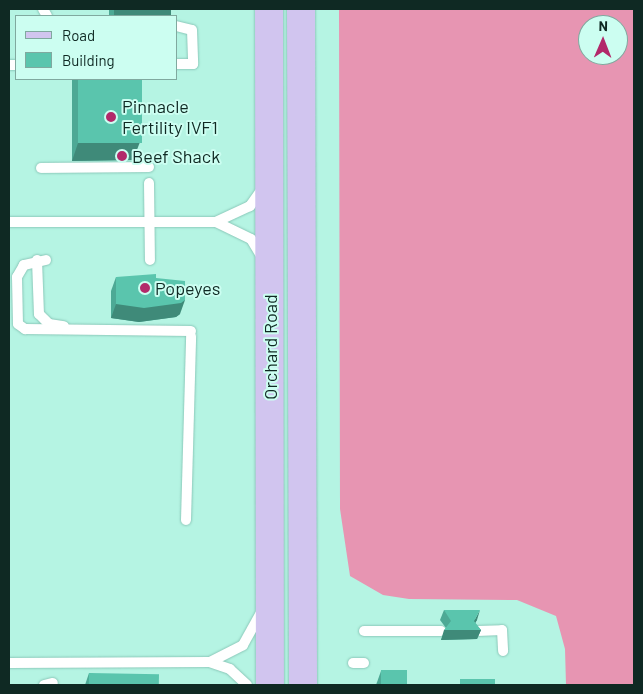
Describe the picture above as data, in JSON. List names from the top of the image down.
{
  "streets": {
    "main road": ["Orchard Road"]
  },
  "places": ["Pinnacle Fertility IVF1", "Beef Shack", "Popeyes"],
  "legend": ["Road", "Building"],
  "north": "top"
}
